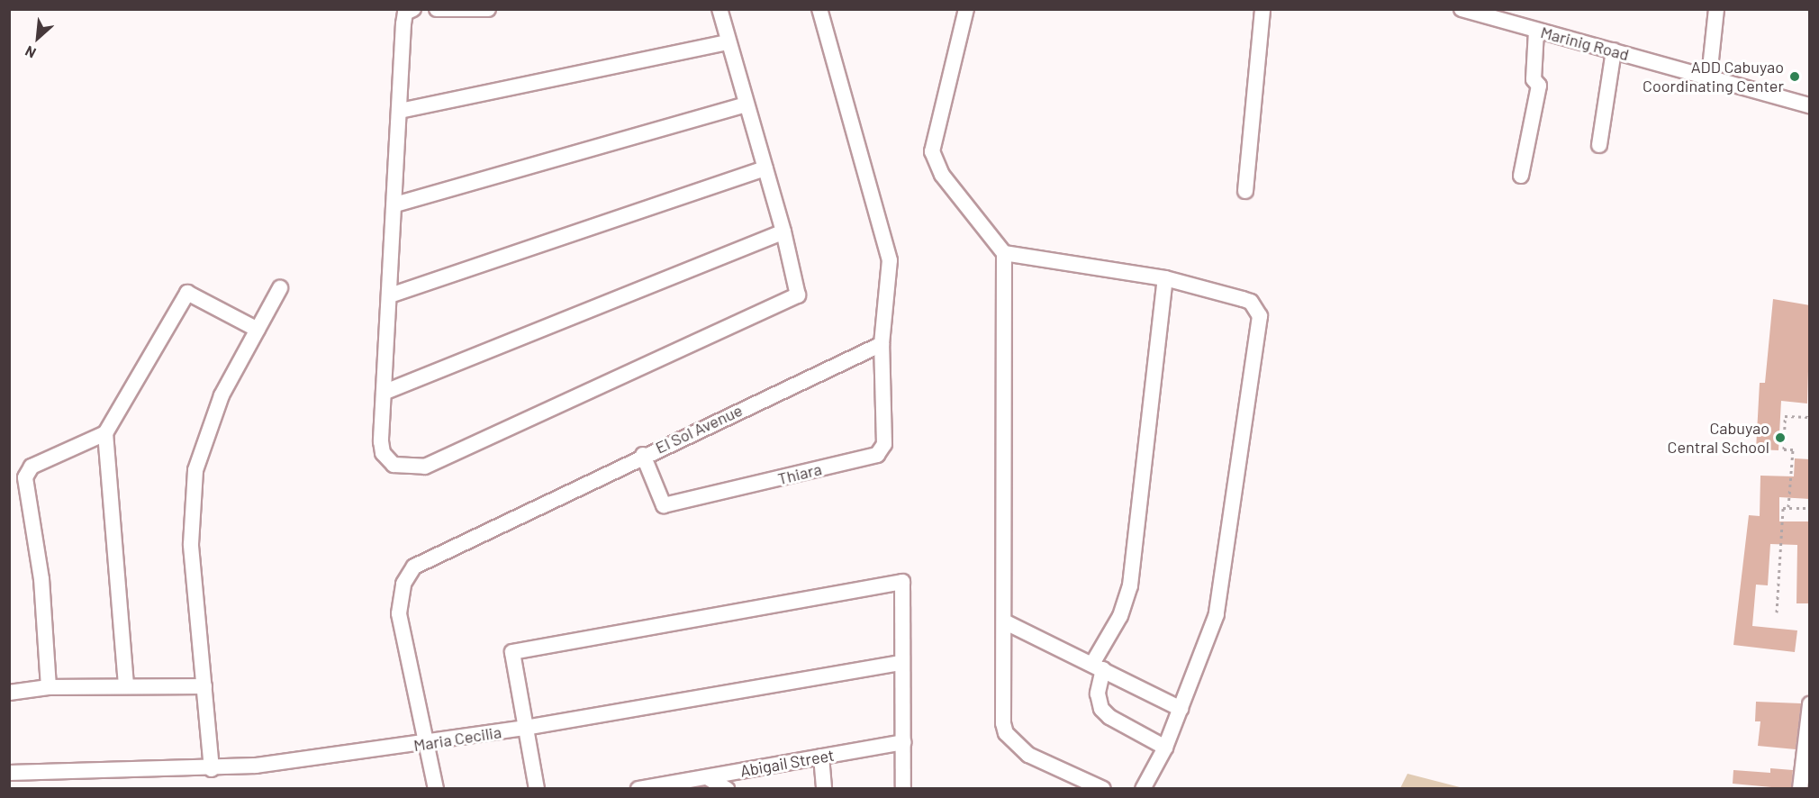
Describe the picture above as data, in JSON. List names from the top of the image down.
{
  "streets": {
    "street": [
      "Marinig Road",
      "El Sol Avenue",
      "Thiara",
      "Maria Cecilia",
      "Abigail Street"
    ]
  },
  "crossings": [
    ["El Sol Avenue", "Thiara"],
    ["El Sol Avenue", "Maria Cecilia"]
  ],
  "places": ["ADD Cabuyao Coordinating Center", "Cabuyao Central School"],
  "north": "bottom left"
}
